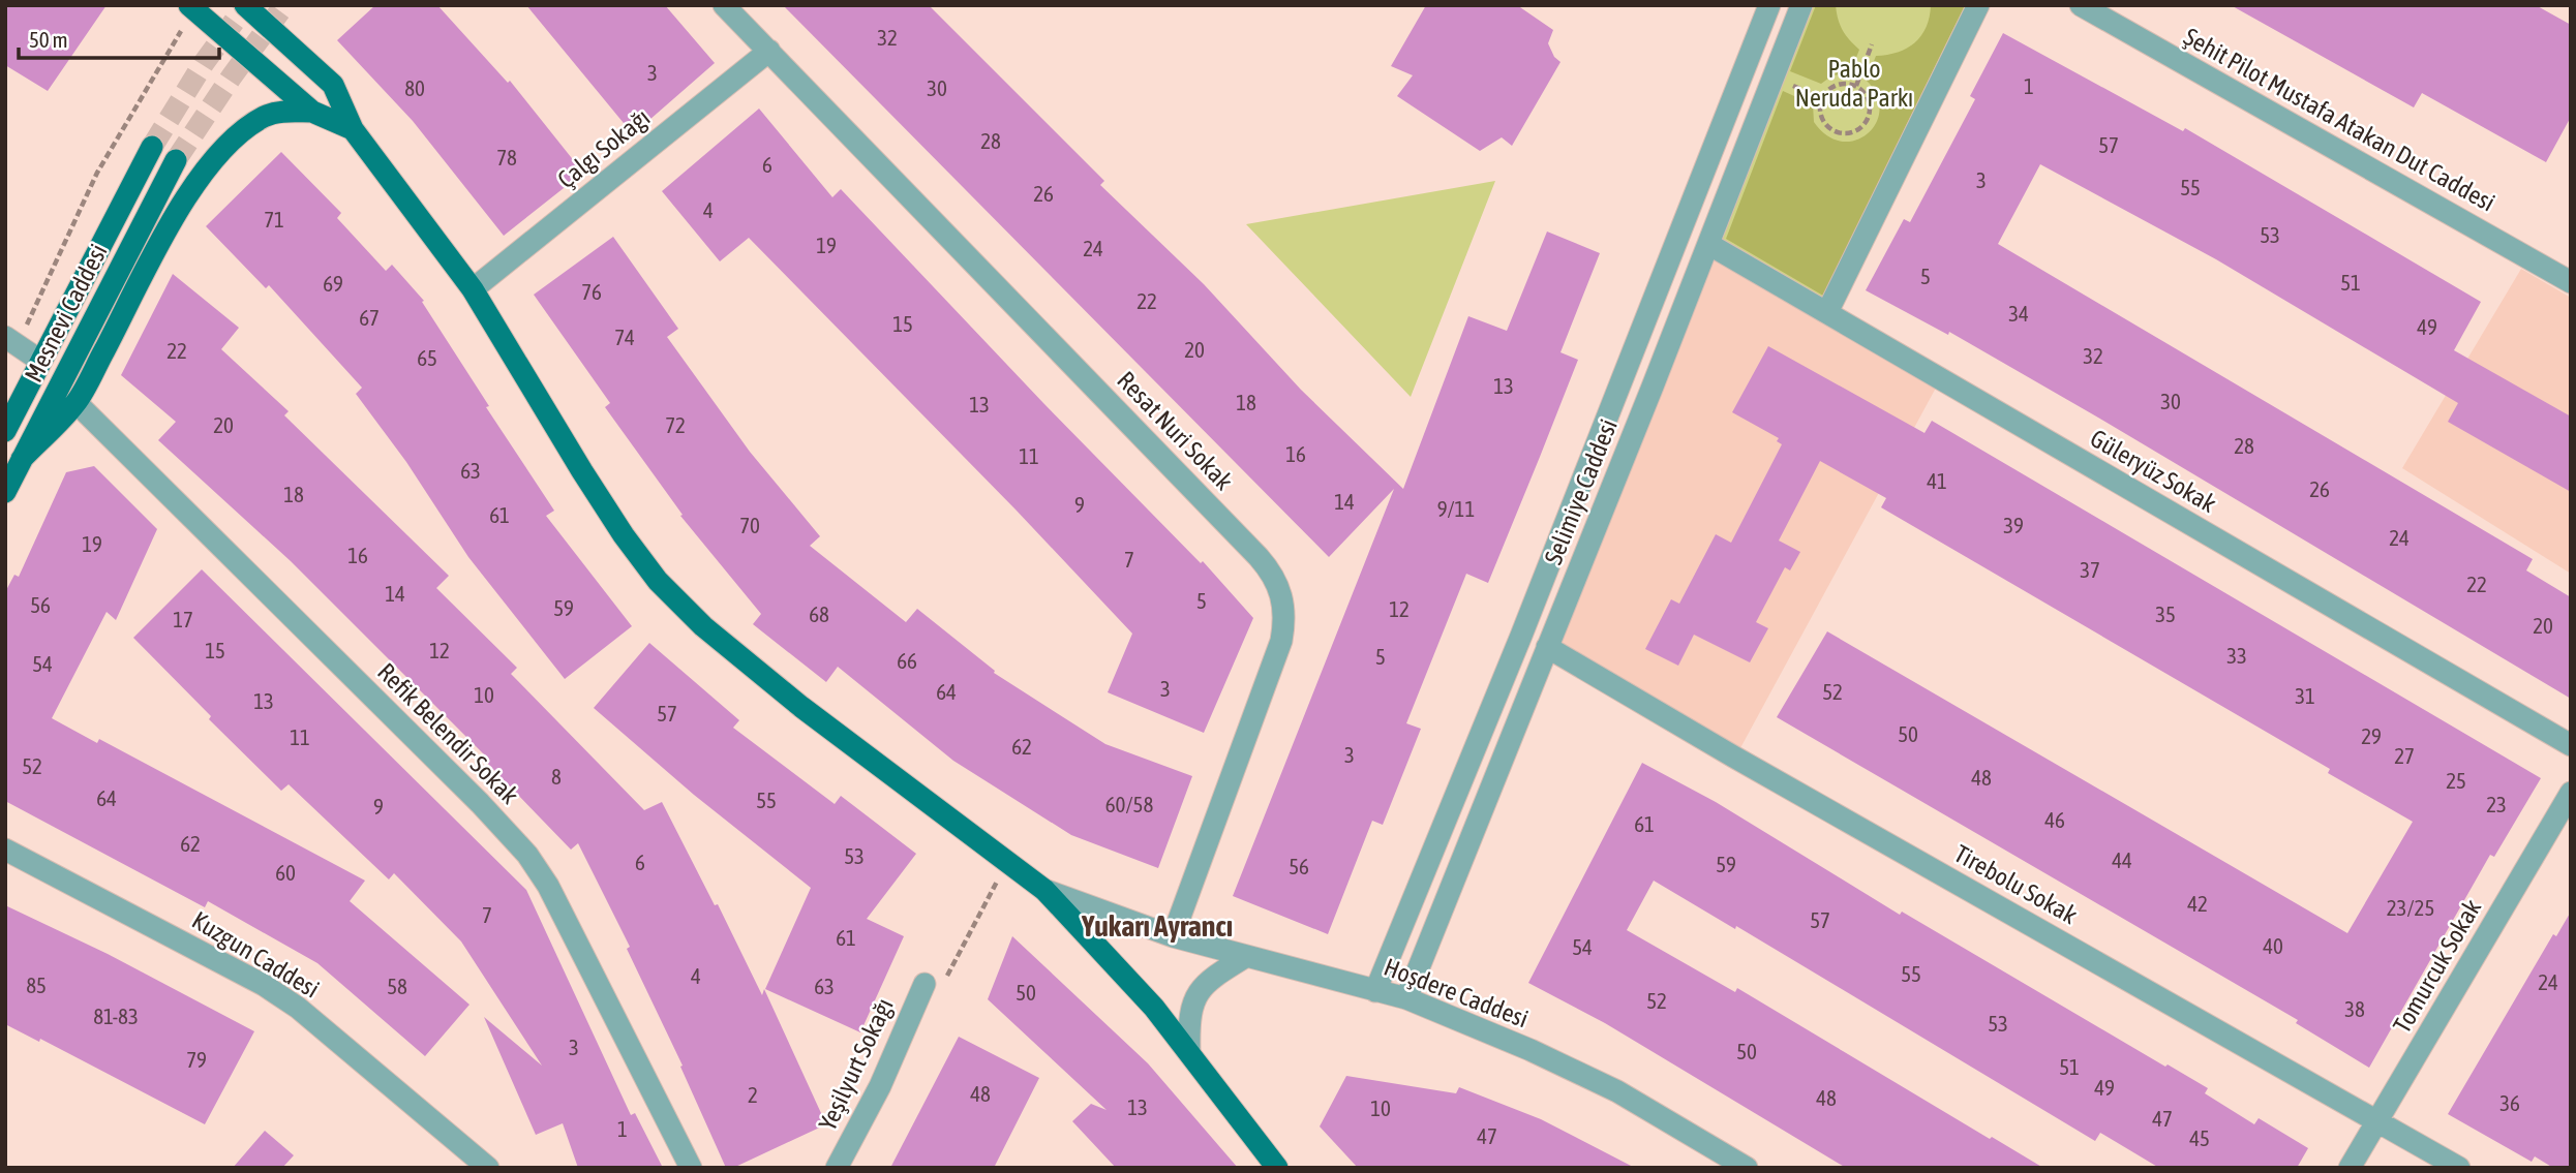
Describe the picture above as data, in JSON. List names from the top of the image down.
{
  "streets": {
    "main road": ["Mesnevi Caddesi"],
    "street": [
      "Şehit Pilot Mustafa Atakan Dut Caddesi",
      "Çalgı Sokağı",
      "Resat Nuri Sokak",
      "Güleryüz Sokak",
      "Selimiye Caddesi",
      "Refik Belendir Sokak",
      "Tirebolu Sokak",
      "Kuzgun Caddesi",
      "Tomurcuk Sokak",
      "Hoşdere Caddesi",
      "Yeşilyurt Sokağı"
    ]
  },
  "crossings": [
    ["Çalgı Sokağı", "Resat Nuri Sokak"],
    ["Resat Nuri Sokak", "Hoşdere Caddesi"],
    ["Güleryüz Sokak", "Selimiye Caddesi"],
    ["Selimiye Caddesi", "Tirebolu Sokak"],
    ["Selimiye Caddesi", "Hoşdere Caddesi"],
    ["Tirebolu Sokak", "Tomurcuk Sokak"]
  ],
  "districts": ["Yukarı Ayrancı"],
  "parks": ["Pablo Neruda Parkı"],
  "house_numbers": [
    "32",
    "3",
    "1",
    "80",
    "30",
    "28",
    "57",
    "78",
    "6",
    "3",
    "55",
    "26",
    "4",
    "71",
    "53",
    "19",
    "24",
    "5",
    "51",
    "69",
    "76",
    "22",
    "34",
    "67",
    "15",
    "49",
    "74",
    "20",
    "22",
    "32",
    "65",
    "13",
    "30",
    "18",
    "13",
    "20",
    "72",
    "28",
    "16",
    "11",
    "63",
    "41",
    "26",
    "18",
    "14",
    "9",
    "9/11",
    "61",
    "70",
    "39",
    "24",
    "19",
    "16",
    "7",
    "37",
    "22",
    "14",
    "5",
    "56",
    "59",
    "12",
    "68",
    "35",
    "17",
    "20",
    "15",
    "12",
    "33",
    "5",
    "66",
    "54",
    "3",
    "64",
    "52",
    "10",
    "31",
    "13",
    "57",
    "50",
    "29",
    "11",
    "62",
    "3",
    "27",
    "52",
    "8",
    "48",
    "25",
    "64",
    "55",
    "60/58",
    "23",
    "9",
    "46",
    "61",
    "62",
    "53",
    "44",
    "6",
    "59",
    "56",
    "60",
    "42",
    "23/25",
    "7",
    "57",
    "61",
    "40",
    "54",
    "55",
    "4",
    "24",
    "85",
    "58",
    "63",
    "50",
    "52",
    "38",
    "81-83",
    "53",
    "3",
    "50",
    "79",
    "51",
    "49",
    "48",
    "2",
    "48",
    "36",
    "13",
    "10",
    "47",
    "1",
    "47",
    "45"
  ],
  "scale_bar": "50 m"
}
